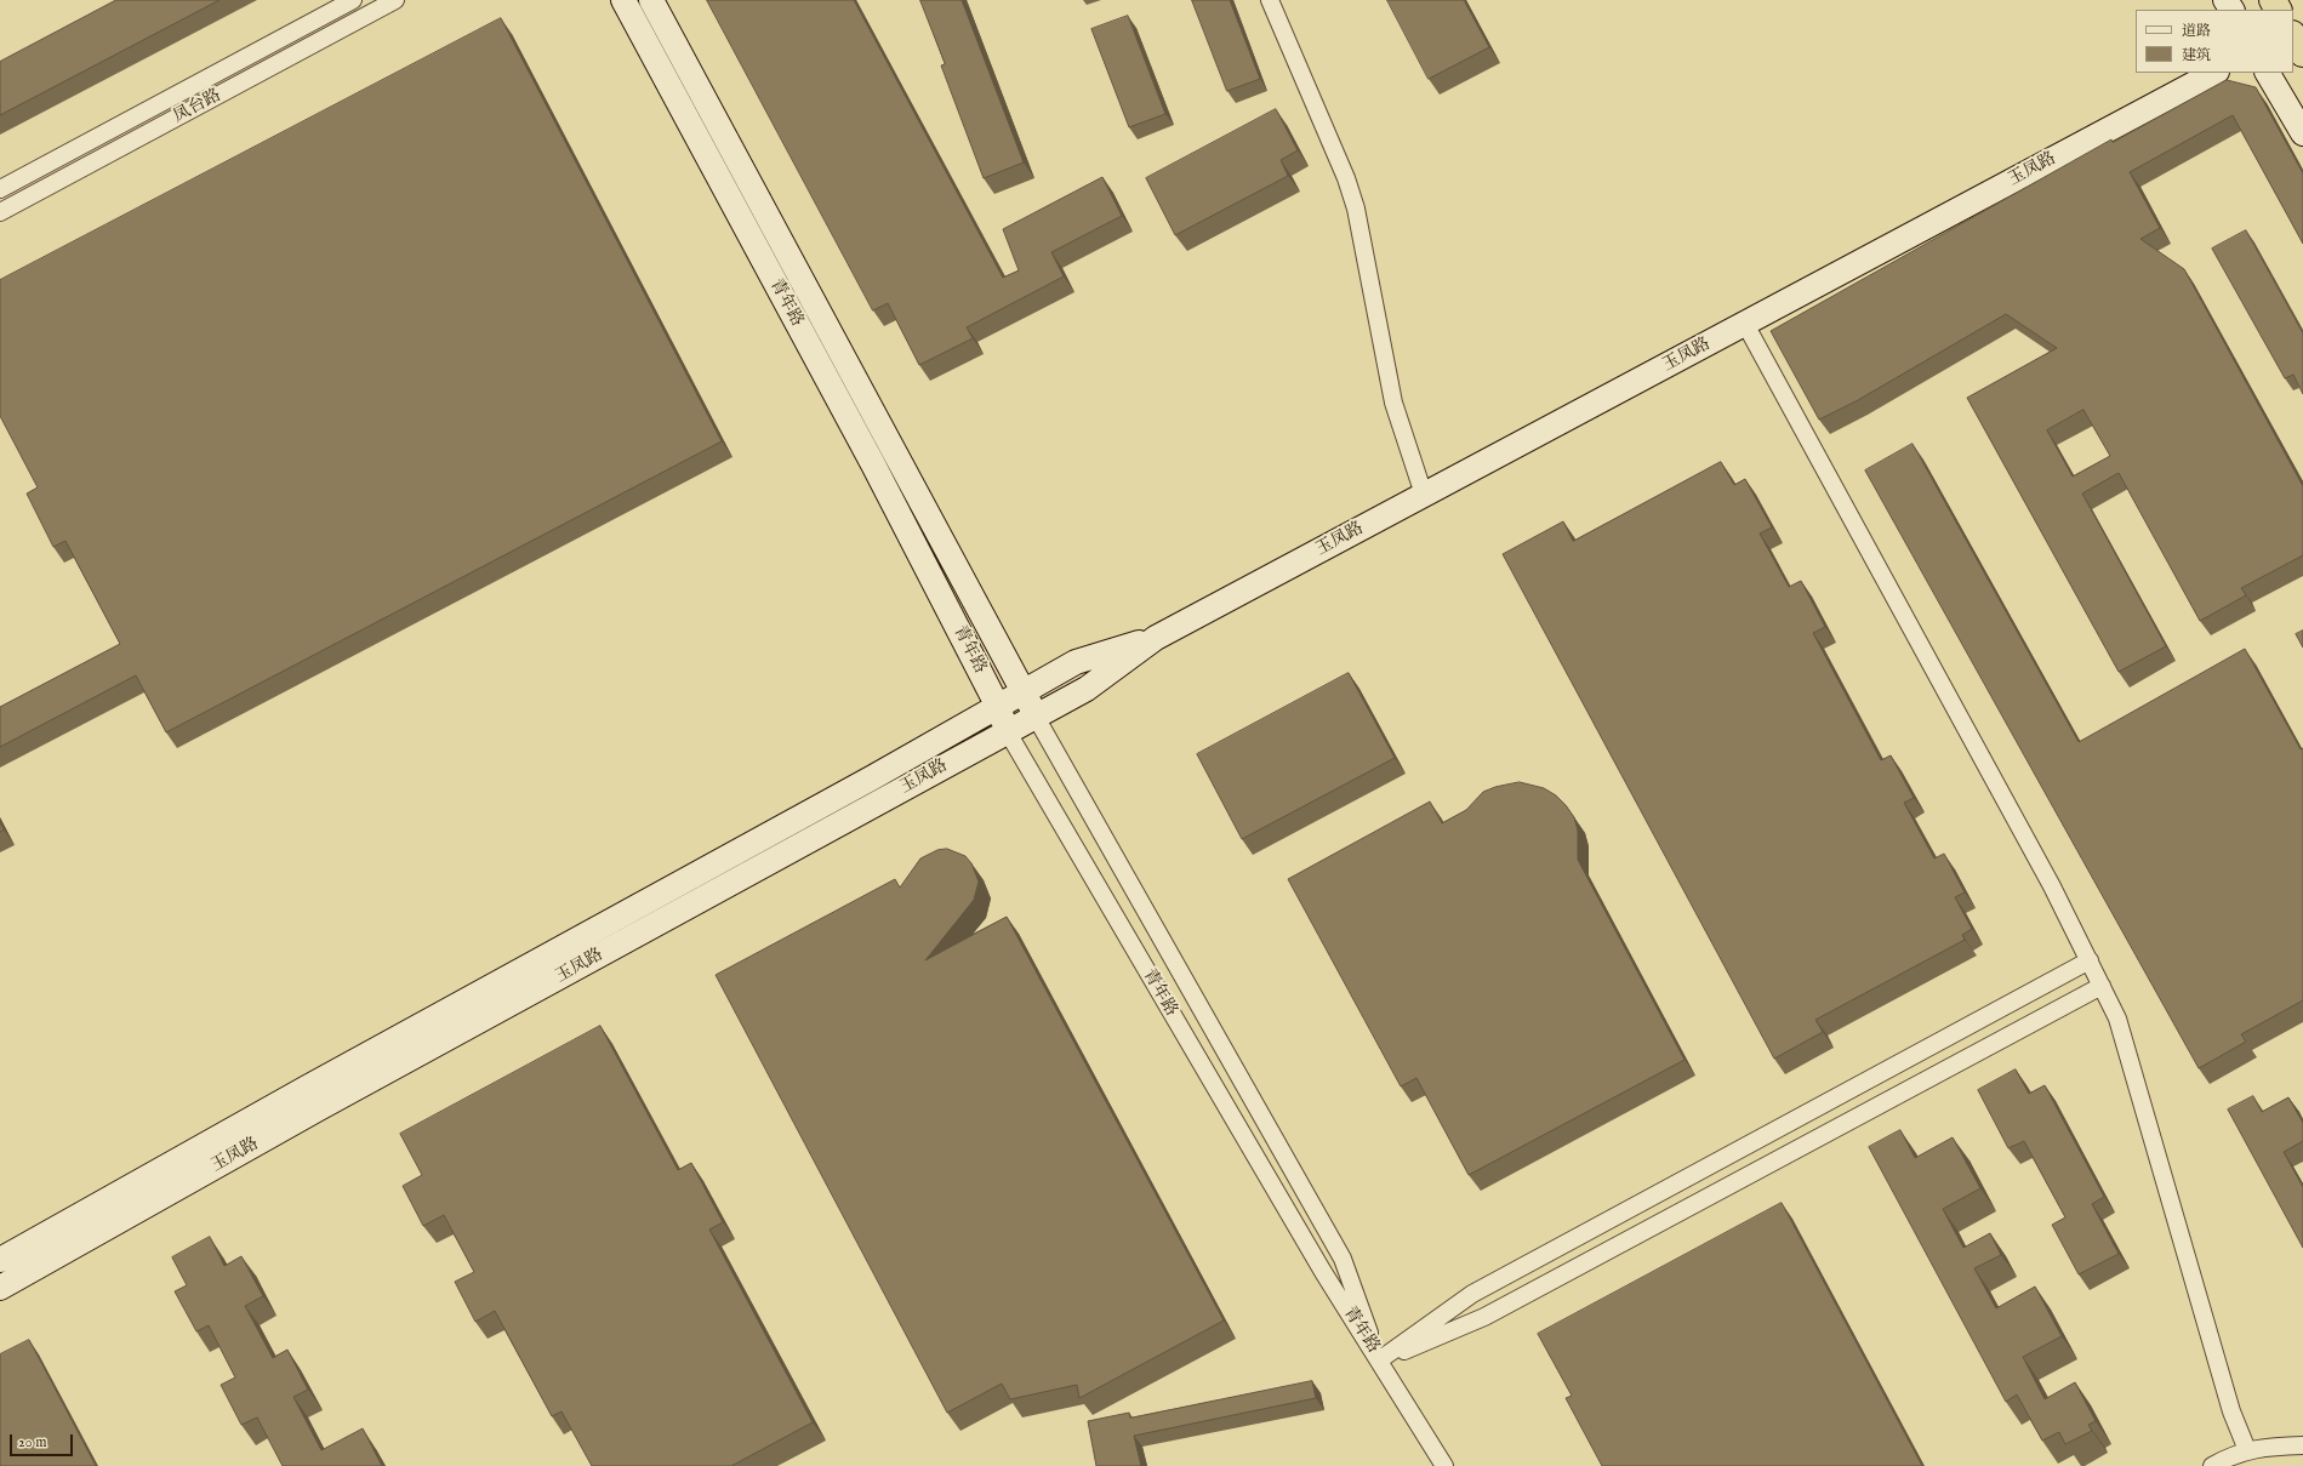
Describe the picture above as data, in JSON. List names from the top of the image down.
{
  "streets": {
    "street": ["凤台路", "玉凤路", "青年路"]
  },
  "crossings": [
    ["玉凤路", "青年路"]
  ],
  "legend": ["道路", "建筑"],
  "scale_bar": "20 m"
}
